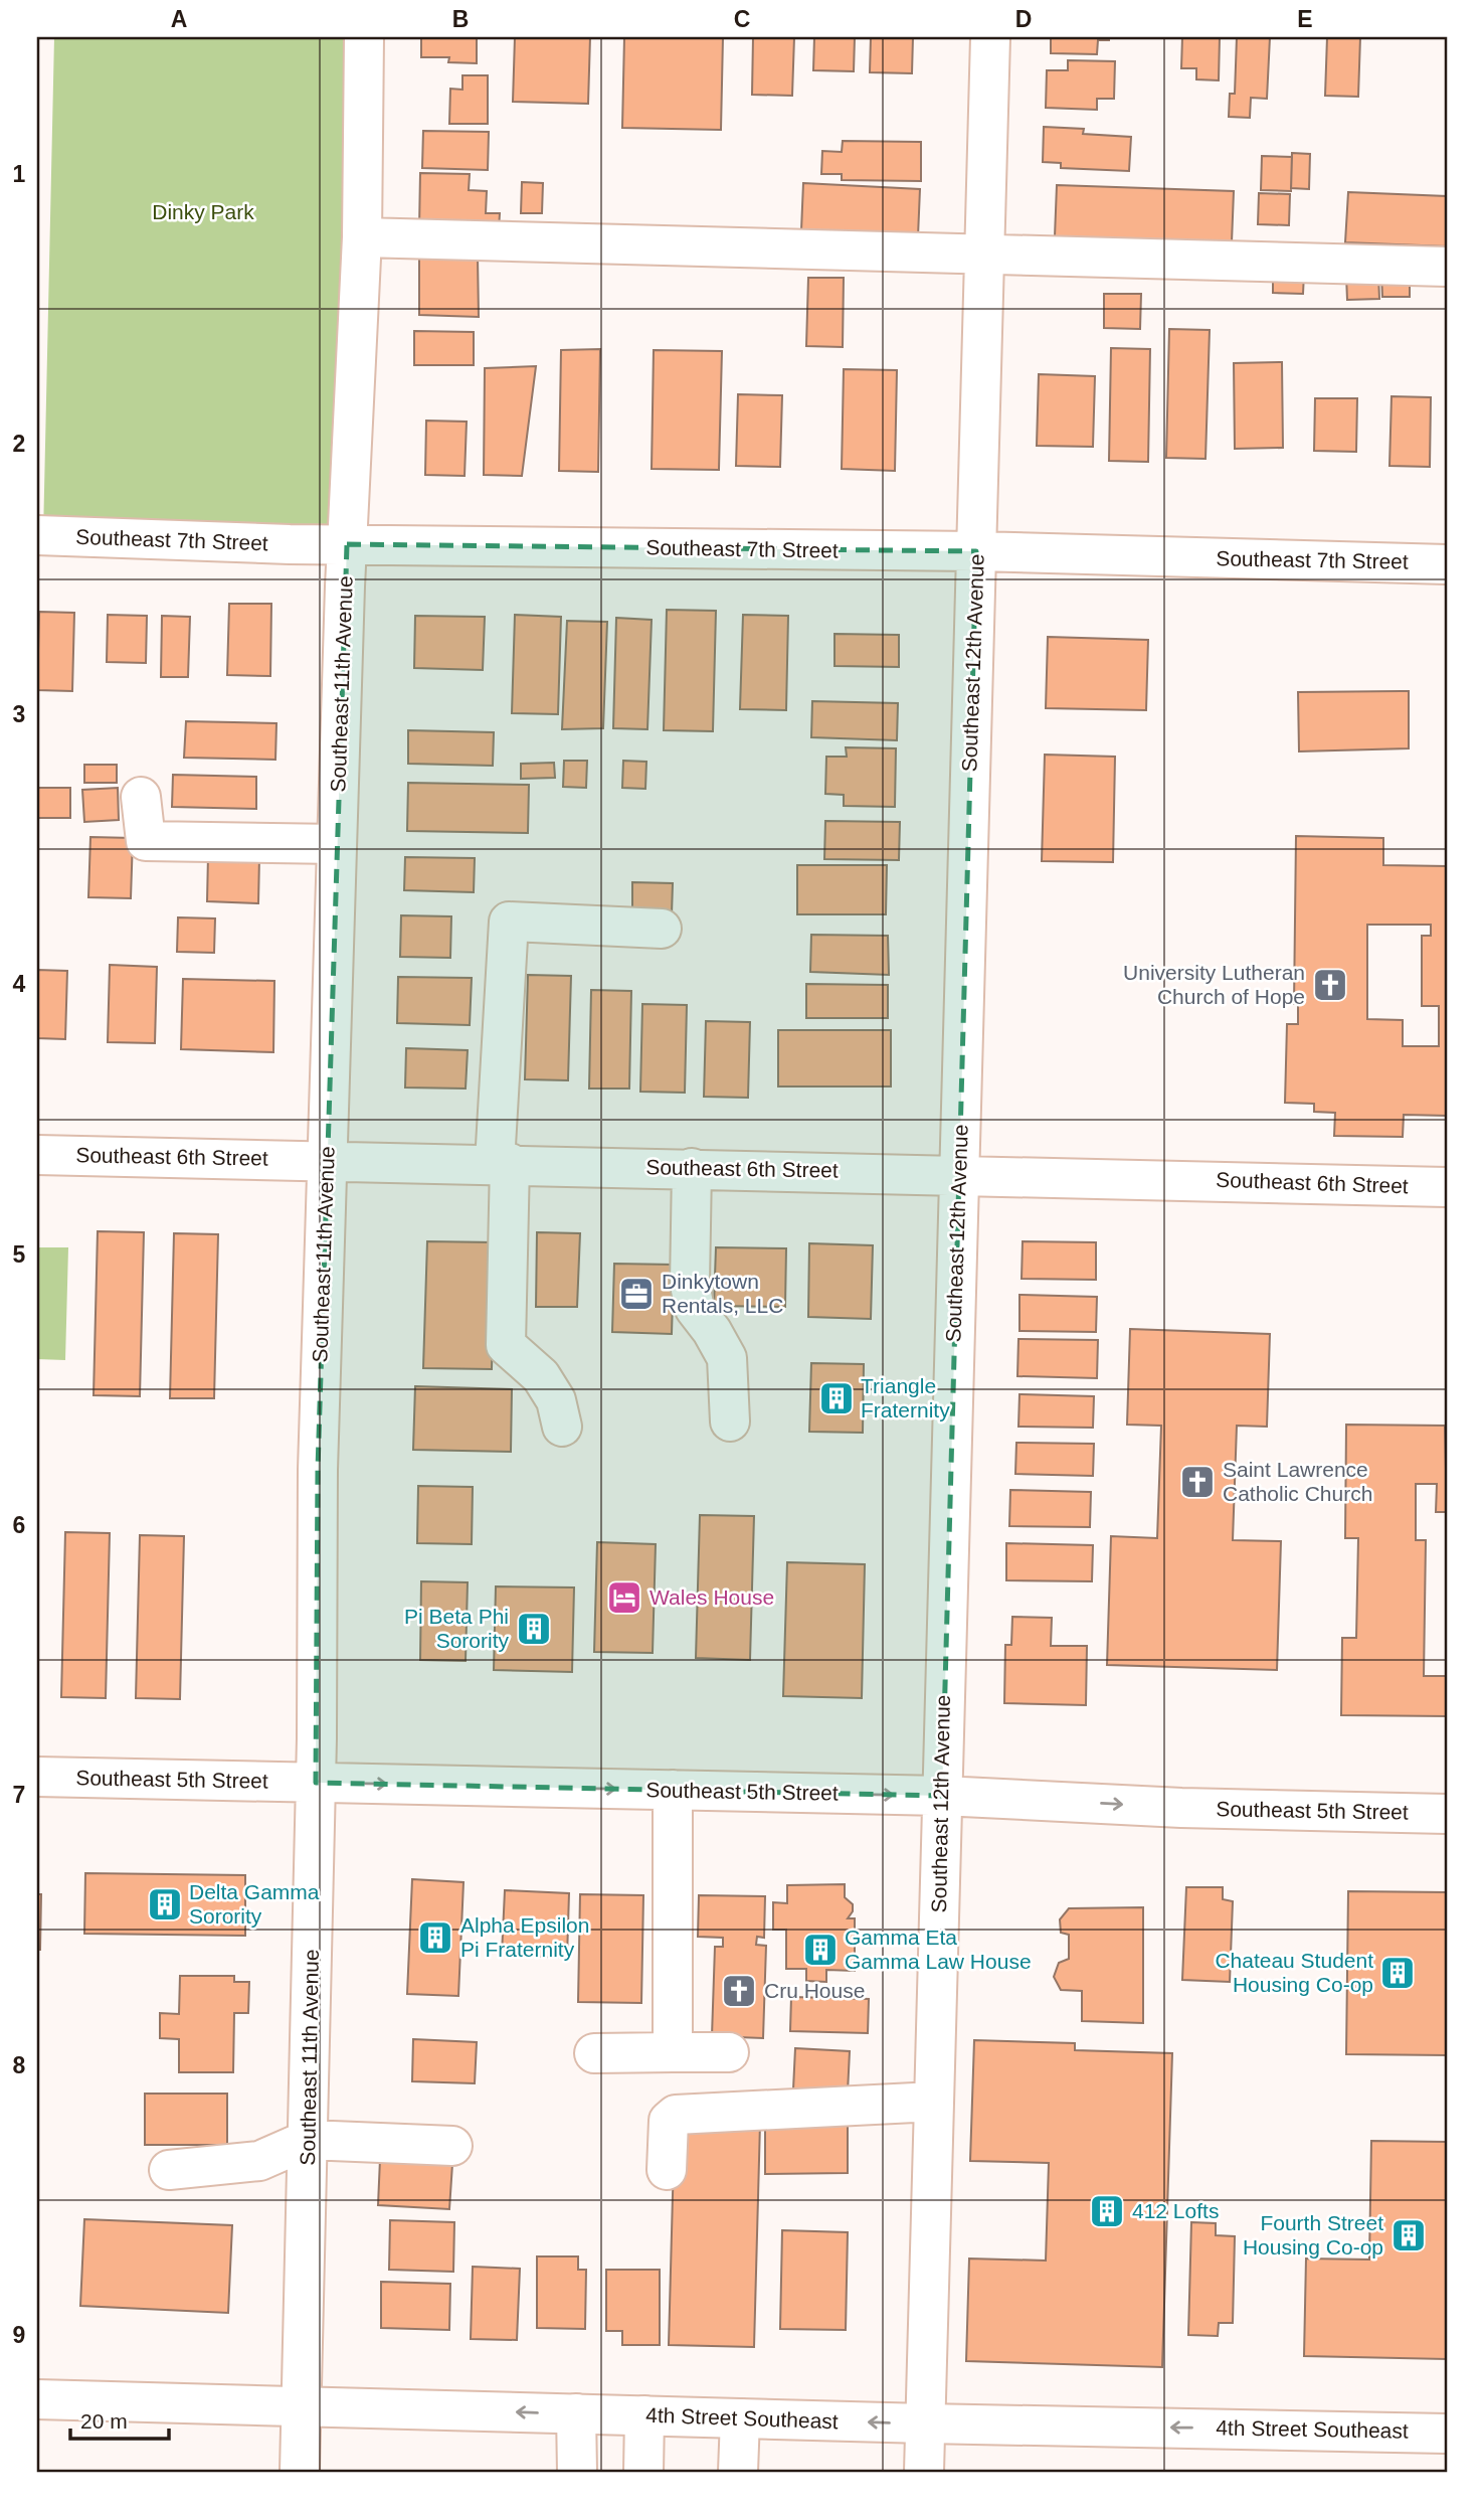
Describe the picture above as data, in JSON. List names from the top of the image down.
{
  "streets": {
    "street": [
      "Southeast 7th Street",
      "Southeast 12th Avenue",
      "Southeast 11th Avenue",
      "Southeast 6th Street",
      "Southeast 5th Street",
      "4th Street Southeast"
    ]
  },
  "crossings": [
    ["Southeast 7th Street", "Southeast 12th Avenue"],
    ["Southeast 7th Street", "Southeast 11th Avenue"],
    ["Southeast 12th Avenue", "Southeast 6th Street"],
    ["Southeast 12th Avenue", "Southeast 5th Street"],
    ["Southeast 12th Avenue", "4th Street Southeast"],
    ["Southeast 11th Avenue", "Southeast 6th Street"],
    ["Southeast 11th Avenue", "Southeast 5th Street"],
    ["Southeast 11th Avenue", "4th Street Southeast"]
  ],
  "one_way": ["Southeast 5th Street", "4th Street Southeast"],
  "parks": ["Dinky Park"],
  "places": {
    "church": ["University Lutheran Church of Hope", "Saint Lawrence Catholic Church", "Cru House"],
    "office": ["Dinkytown Rentals, LLC"],
    "building": [
      "Triangle Fraternity",
      "Pi Beta Phi Sorority",
      "Delta Gamma Sorority",
      "Alpha Epsilon Pi Fraternity",
      "Gamma Eta Gamma Law House",
      "Chateau Student Housing Co-op",
      "412 Lofts",
      "Fourth Street Housing Co-op"
    ],
    "hotel": ["Wales House"]
  },
  "scale_bar": "20 m",
  "grid": {
    "columns": [
      "A",
      "B",
      "C",
      "D",
      "E"
    ],
    "rows": [
      "1",
      "2",
      "3",
      "4",
      "5",
      "6",
      "7",
      "8",
      "9"
    ]
  }
}
